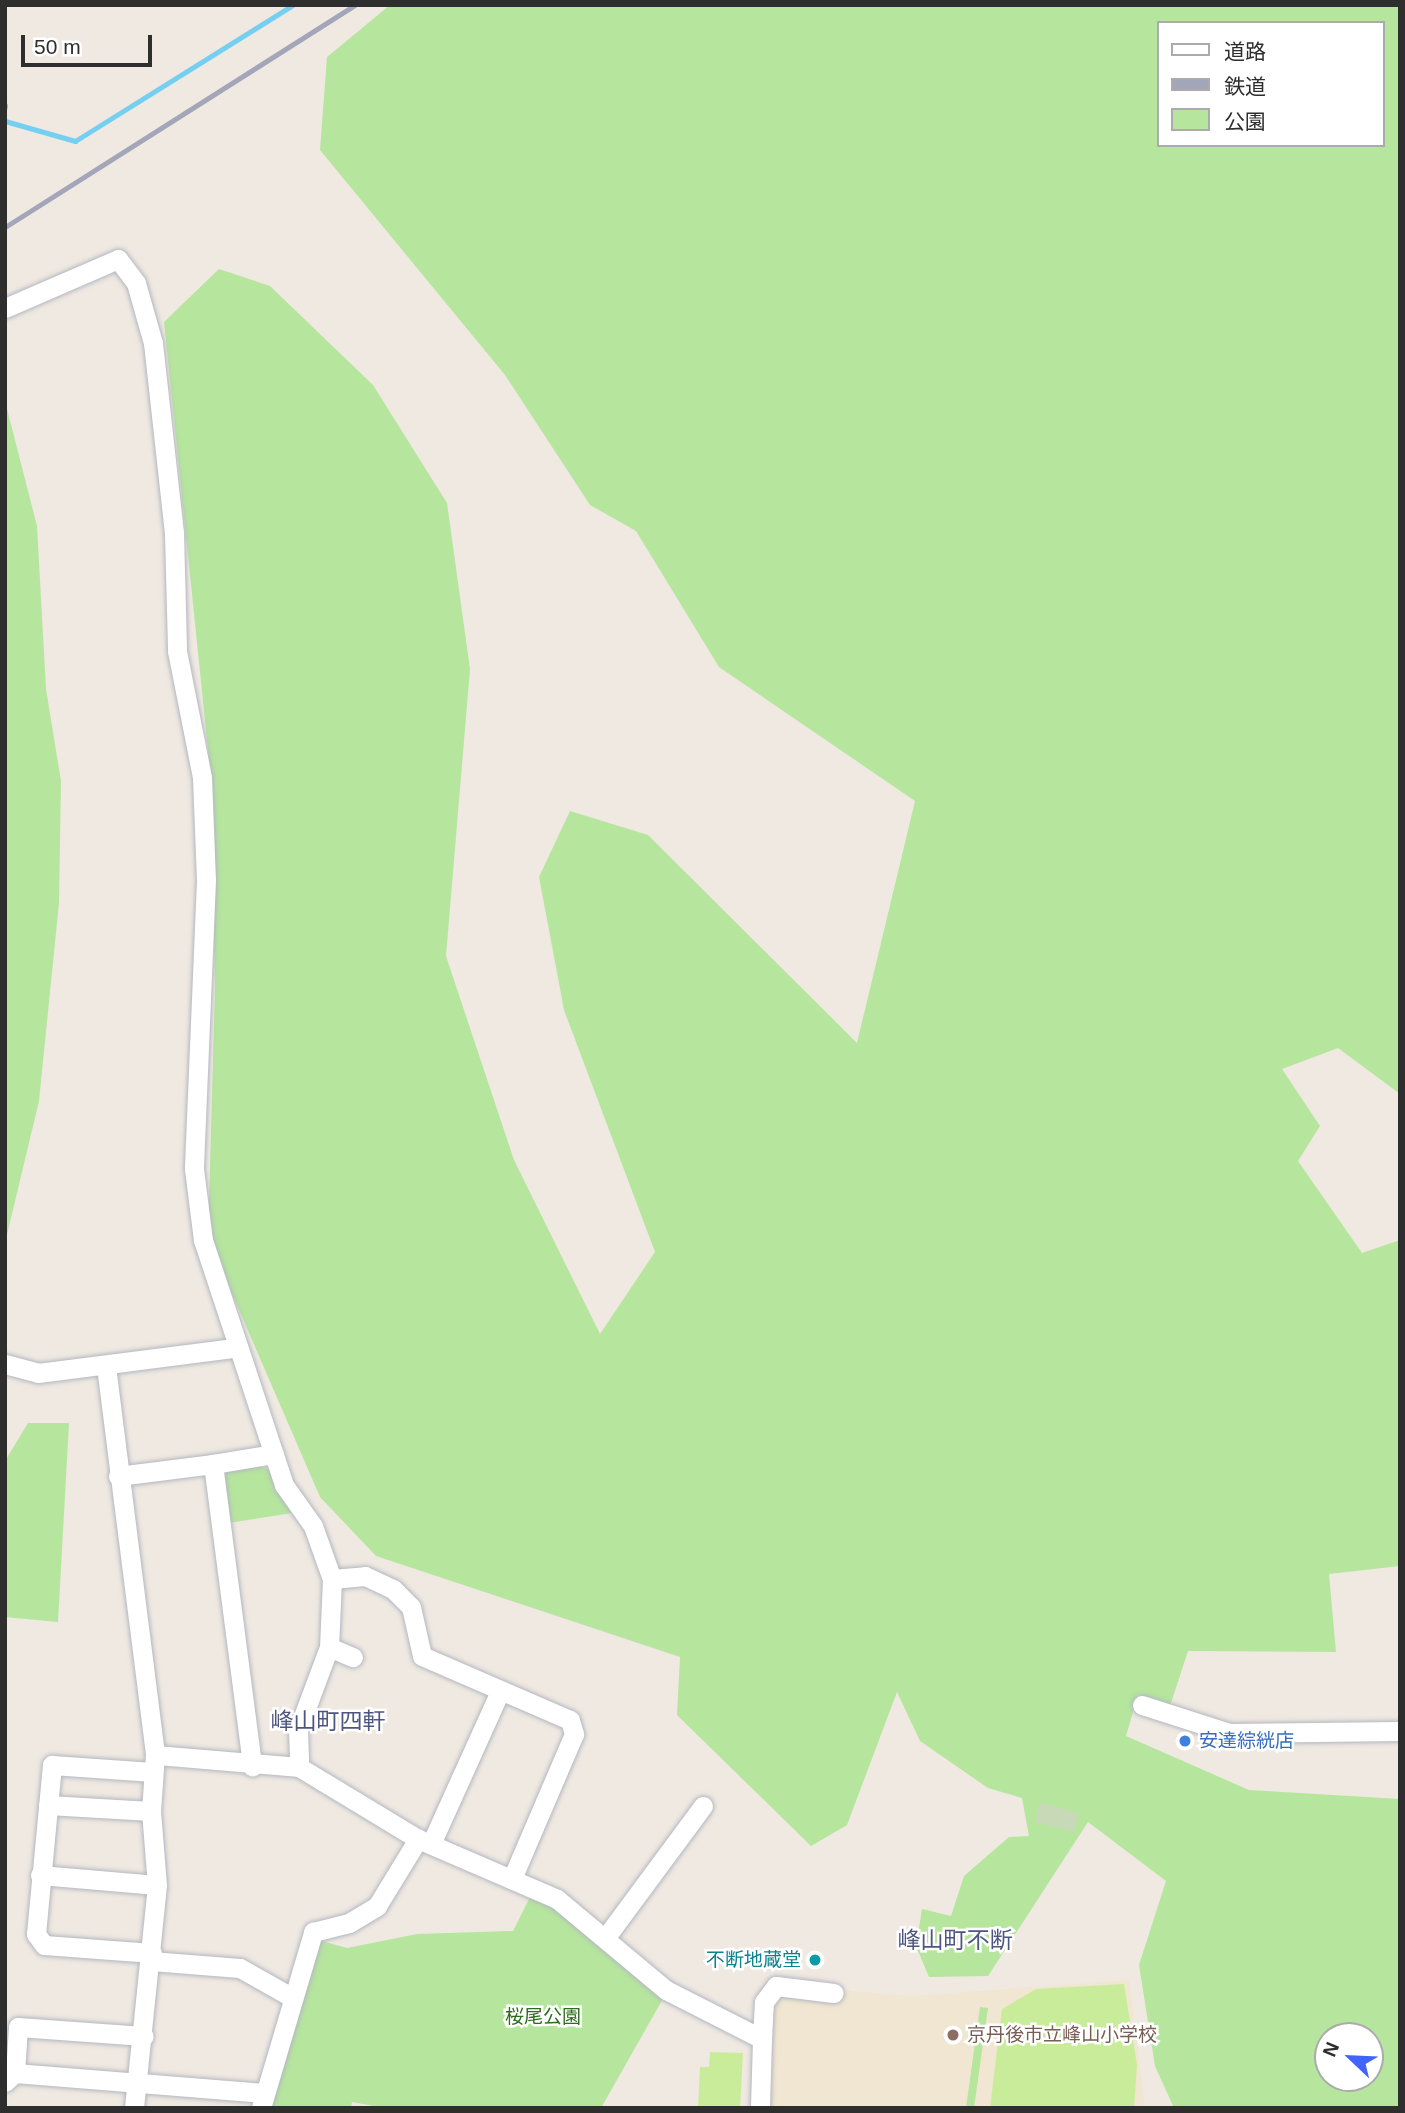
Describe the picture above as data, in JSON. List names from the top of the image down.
{
  "districts": ["峰山町四軒", "峰山町不断"],
  "parks": ["桜尾公園"],
  "places": ["安達綜絖店", "不断地蔵堂", "京丹後市立峰山小学校"],
  "legend": ["道路", "鉄道", "公園"],
  "scale_bar": "50 m",
  "north": "top left"
}
